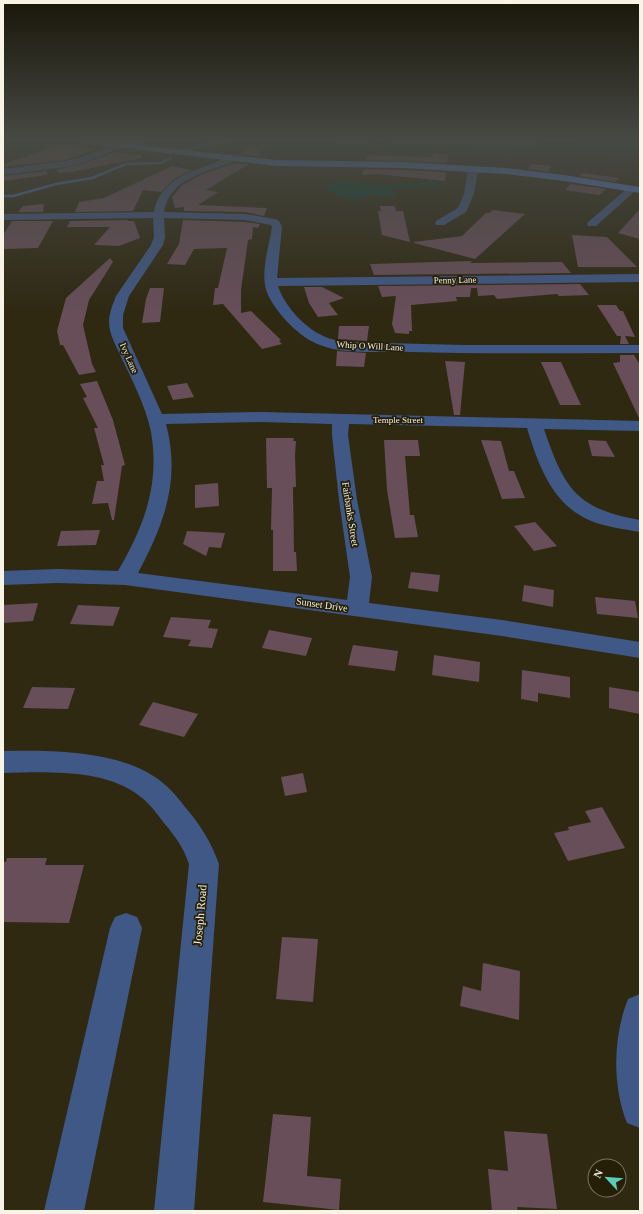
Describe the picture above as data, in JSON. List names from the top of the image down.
{
  "streets": {
    "street": [
      "Penny Lane",
      "Whip O Will Lane",
      "Ivy Lane",
      "Temple Street",
      "Fairbanks Street",
      "Sunset Drive",
      "Joseph Road"
    ]
  },
  "crossings": [
    ["Penny Lane", "Whip O Will Lane"],
    ["Ivy Lane", "Temple Street"],
    ["Ivy Lane", "Sunset Drive"],
    ["Temple Street", "Fairbanks Street"],
    ["Fairbanks Street", "Sunset Drive"]
  ],
  "north": "top left"
}
